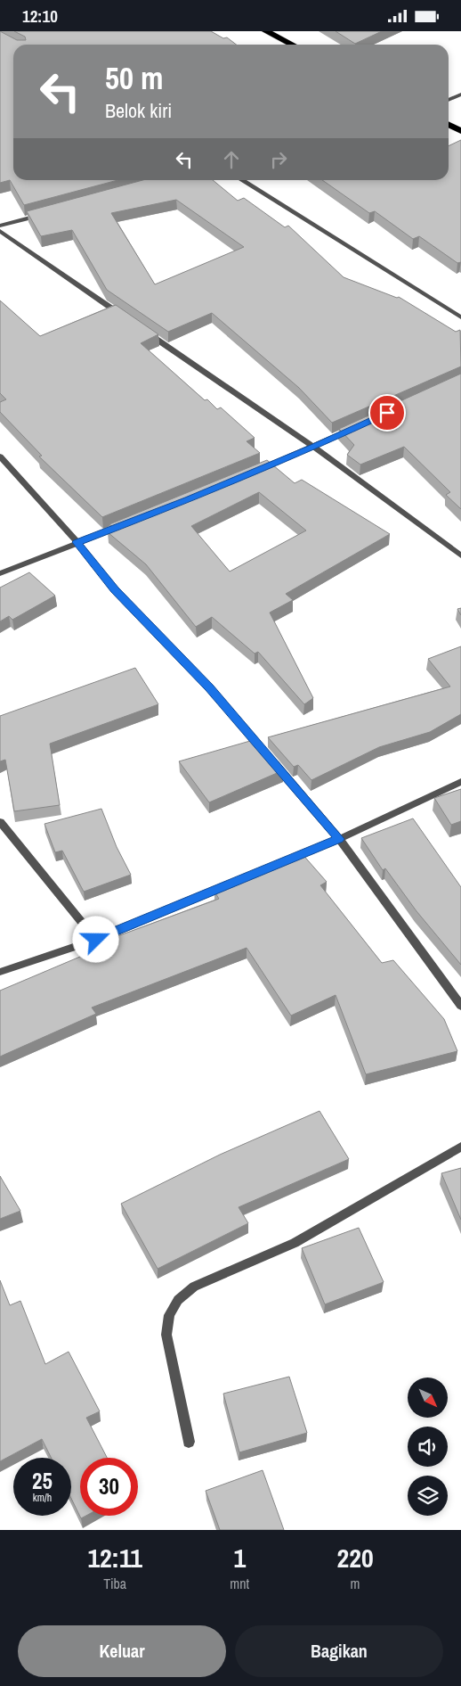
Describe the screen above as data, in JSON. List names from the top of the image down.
{
  "north": "bottom right",
  "page": {
    "status": "12:10",
    "turn": ["50 m", "Belok kiri"],
    "speed": "25 km/h",
    "limit": "30",
    "eta": [
      "12:11",
      "Tiba",
      "1",
      "mnt",
      "220",
      "m"
    ],
    "buttons": ["Keluar", "Bagikan"]
  }
}
